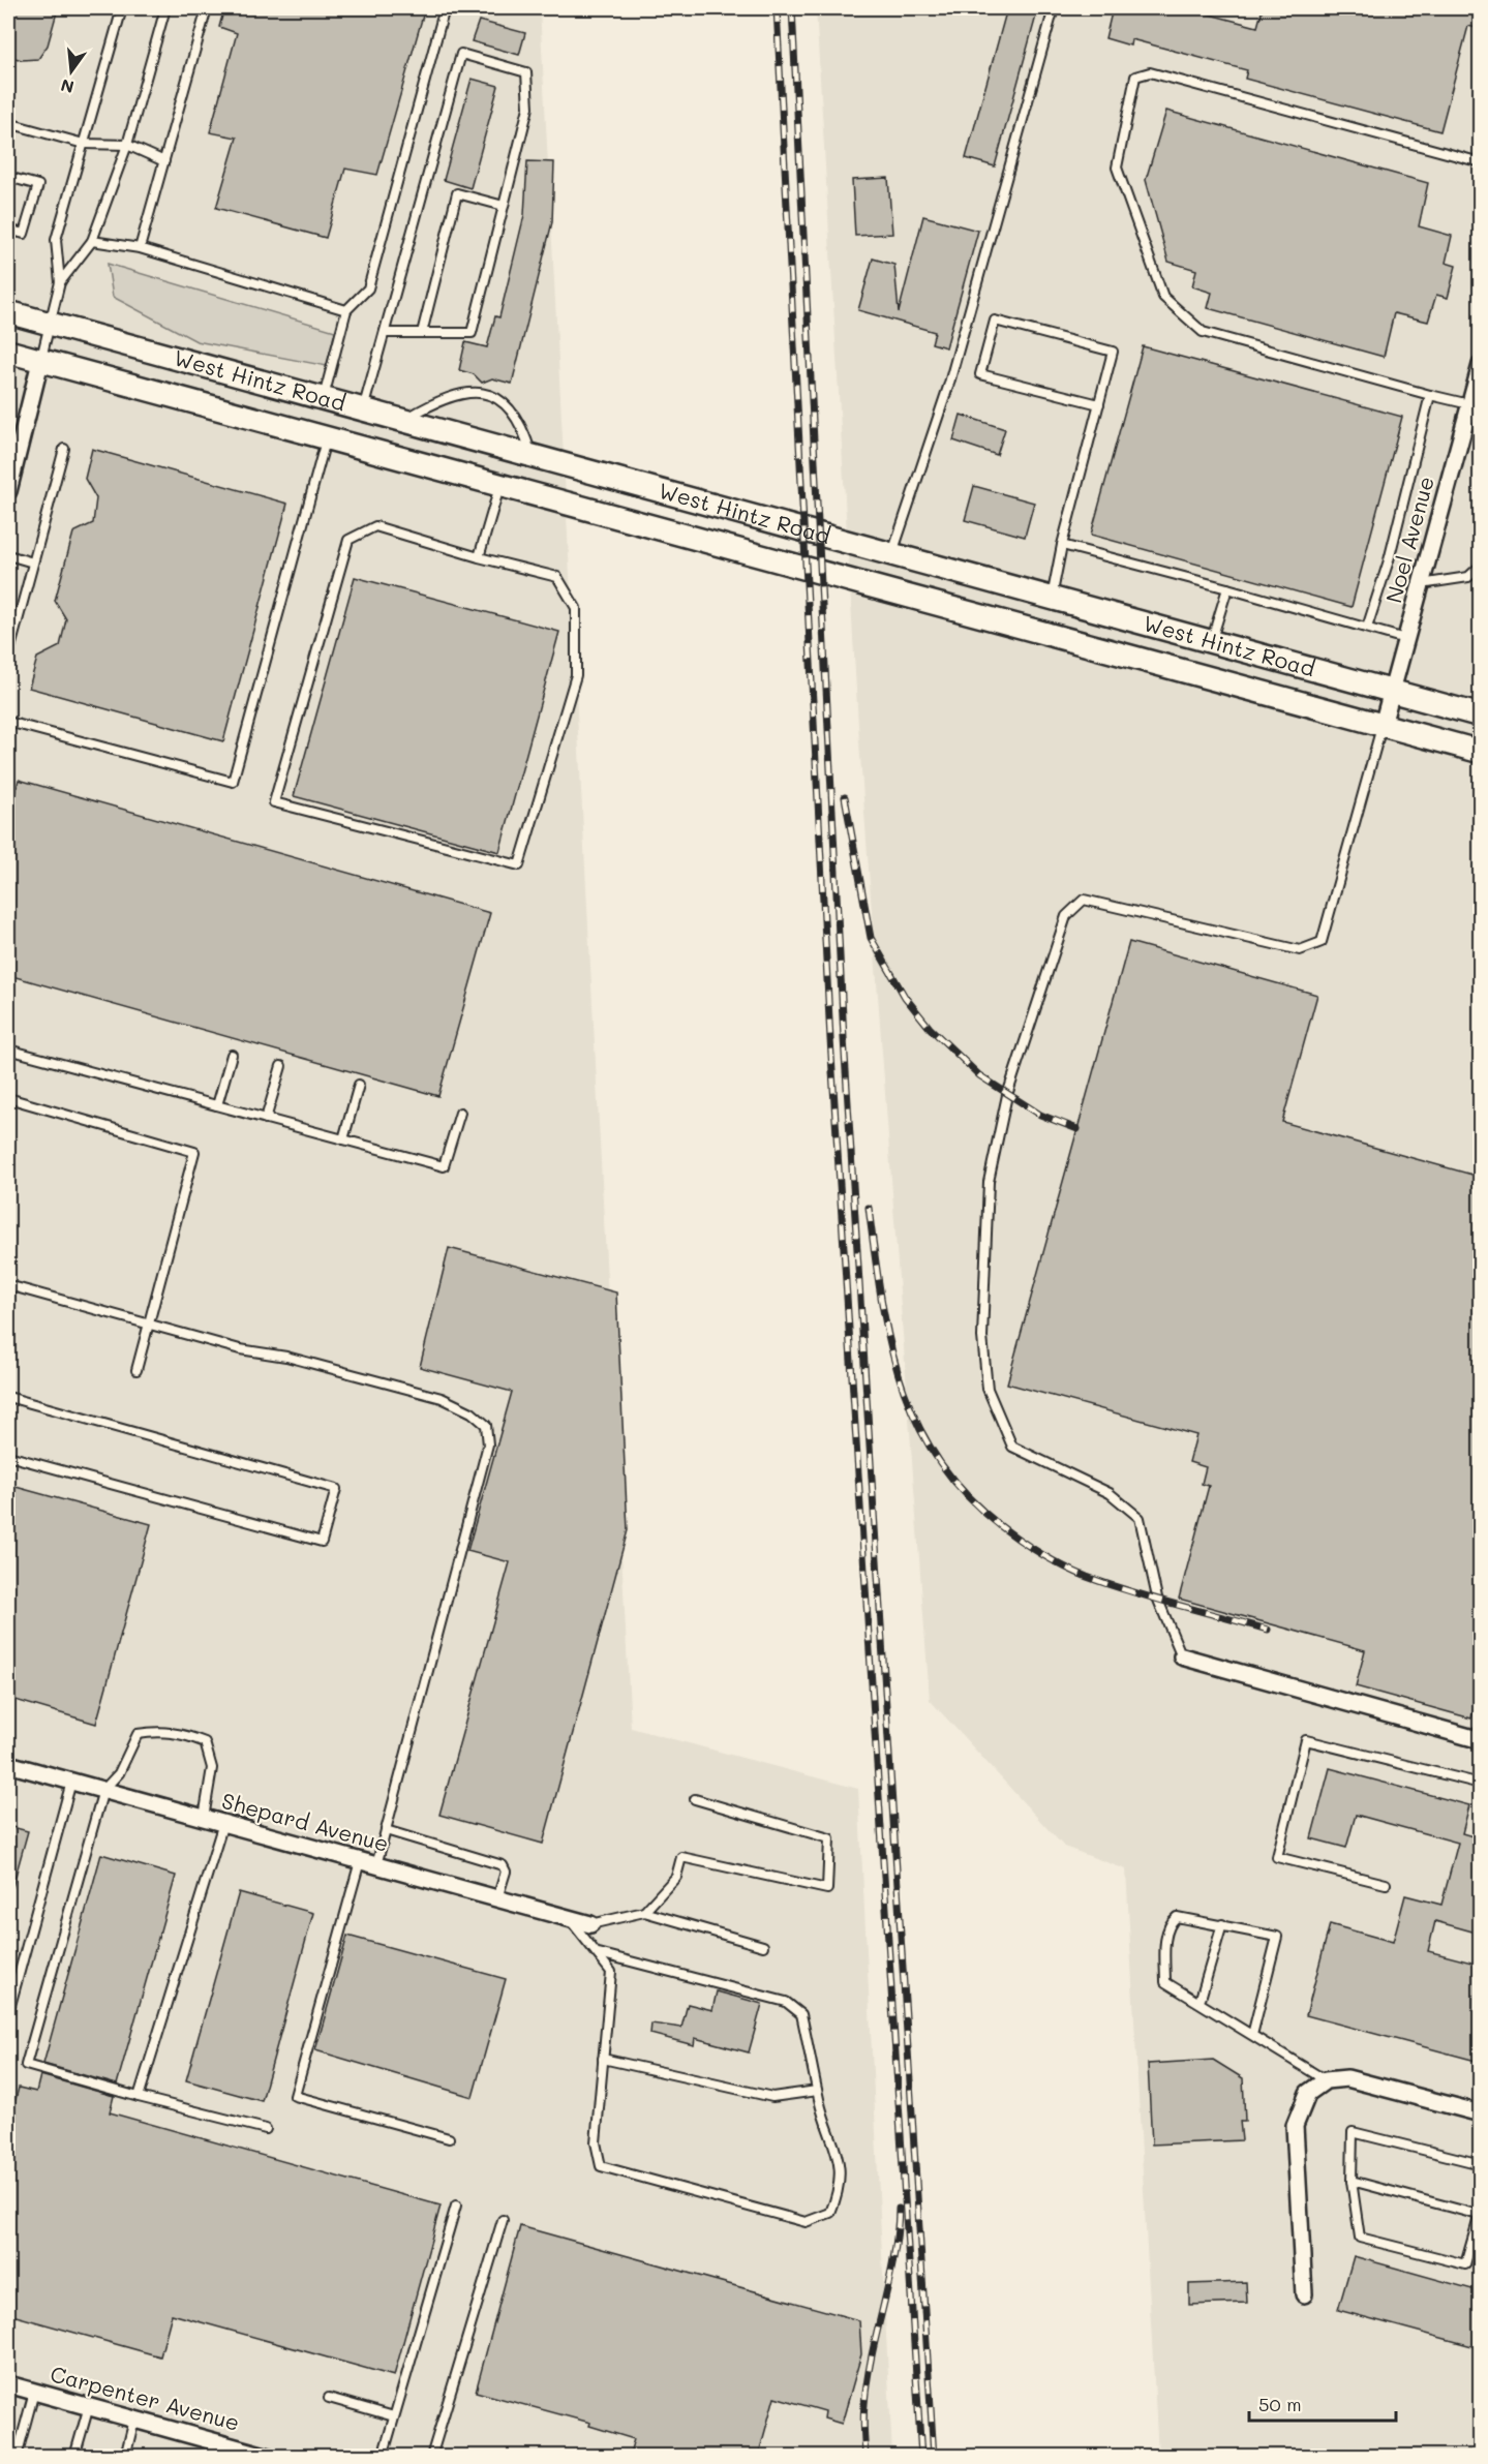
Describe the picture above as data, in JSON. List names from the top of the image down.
{
  "streets": {
    "main road": ["West Hintz Road"],
    "street": ["Noel Avenue", "Shepard Avenue", "Carpenter Avenue"]
  },
  "crossings": [
    ["West Hintz Road", "Noel Avenue"]
  ],
  "scale_bar": "50 m",
  "north": "bottom"
}
